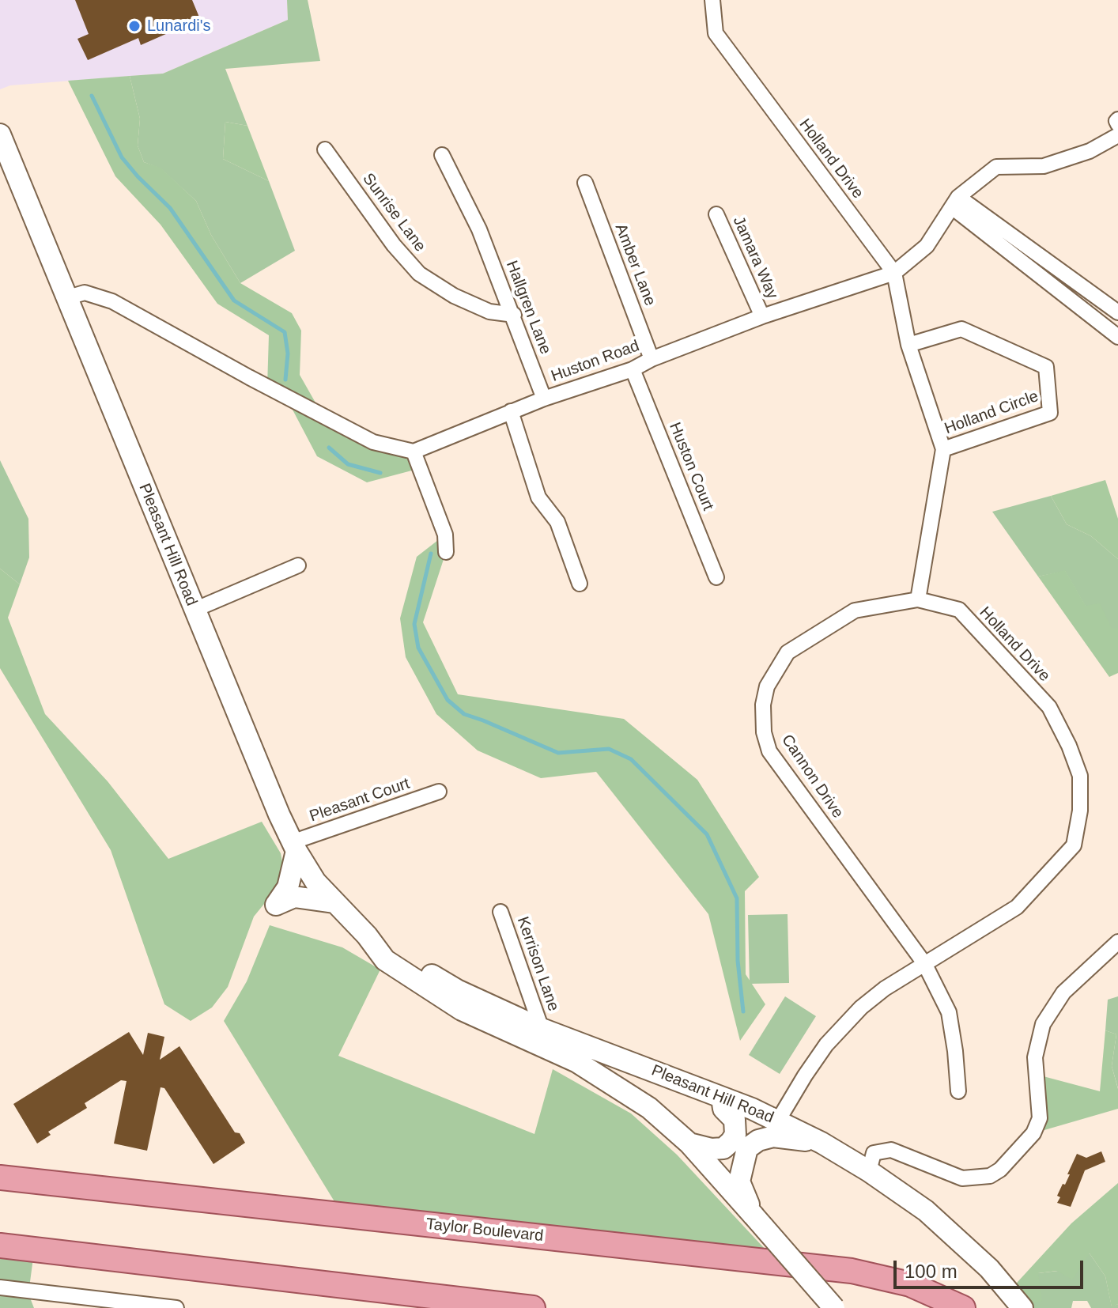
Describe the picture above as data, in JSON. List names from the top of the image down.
{
  "streets": {
    "main road": ["Pleasant Hill Road", "Taylor Boulevard"],
    "street": [
      "Holland Drive",
      "Sunrise Lane",
      "Jamara Way",
      "Amber Lane",
      "Hallgren Lane",
      "Huston Road",
      "Holland Circle",
      "Huston Court",
      "Cannon Drive",
      "Pleasant Court",
      "Kerrison Lane"
    ]
  },
  "crossings": [
    ["Holland Drive", "Huston Road"],
    ["Holland Drive", "Holland Circle"],
    ["Holland Drive", "Pleasant Hill Road"],
    ["Holland Drive", "Cannon Drive"],
    ["Sunrise Lane", "Hallgren Lane"],
    ["Jamara Way", "Huston Road"],
    ["Amber Lane", "Huston Road"],
    ["Hallgren Lane", "Huston Road"],
    ["Huston Road", "Huston Court"],
    ["Pleasant Hill Road", "Pleasant Court"],
    ["Pleasant Hill Road", "Kerrison Lane"]
  ],
  "places": ["Lunardi's"],
  "scale_bar": "100 m"
}
